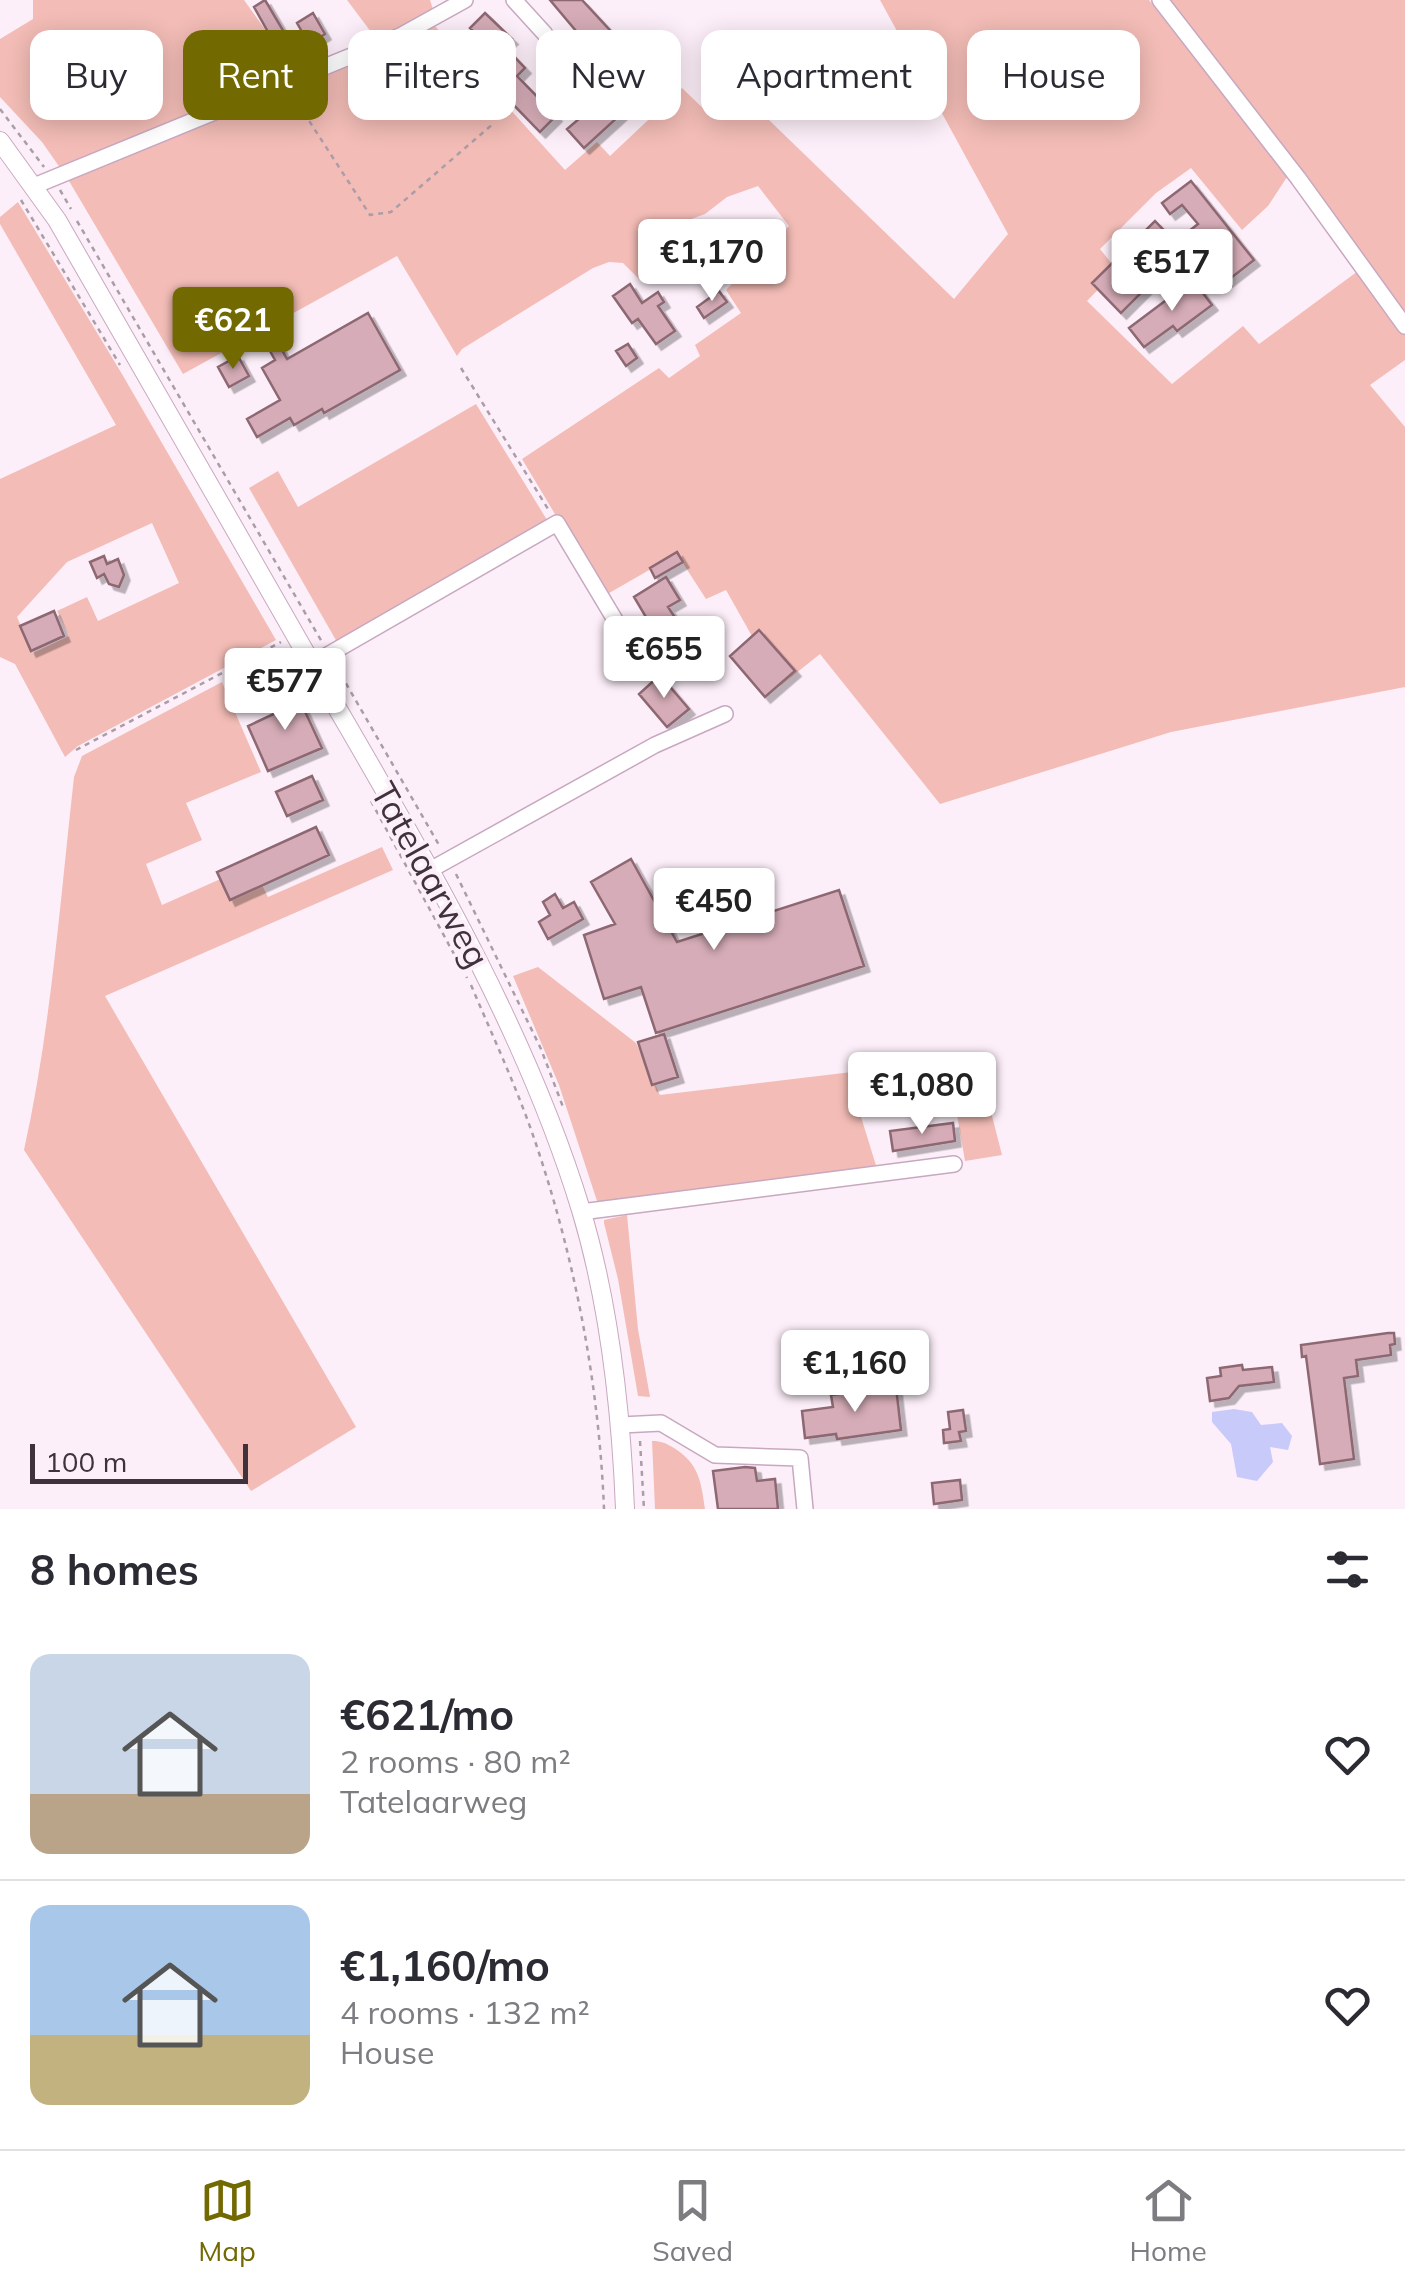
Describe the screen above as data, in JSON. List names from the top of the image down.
{
  "streets": {
    "main road": ["Tatelaarweg"]
  },
  "scale_bar": "100 m",
  "page": {
    "chip": [
      "Buy",
      "Rent",
      "Filters",
      "New",
      "Apartment",
      "House"
    ],
    "price": [
      "€1,170",
      "€517",
      "€621",
      "€655",
      "€577",
      "€450",
      "€1,080",
      "€1,160"
    ],
    "scale": "100 m",
    "heading": "8 homes",
    "list": [
      {
        "name": "€621/mo",
        "note": "2 rooms · 80 m² · Tatelaarweg"
      },
      {
        "name": "€1,160/mo",
        "note": "4 rooms · 132 m² · House"
      }
    ],
    "tabs": ["Map", "Saved", "Home"]
  }
}
